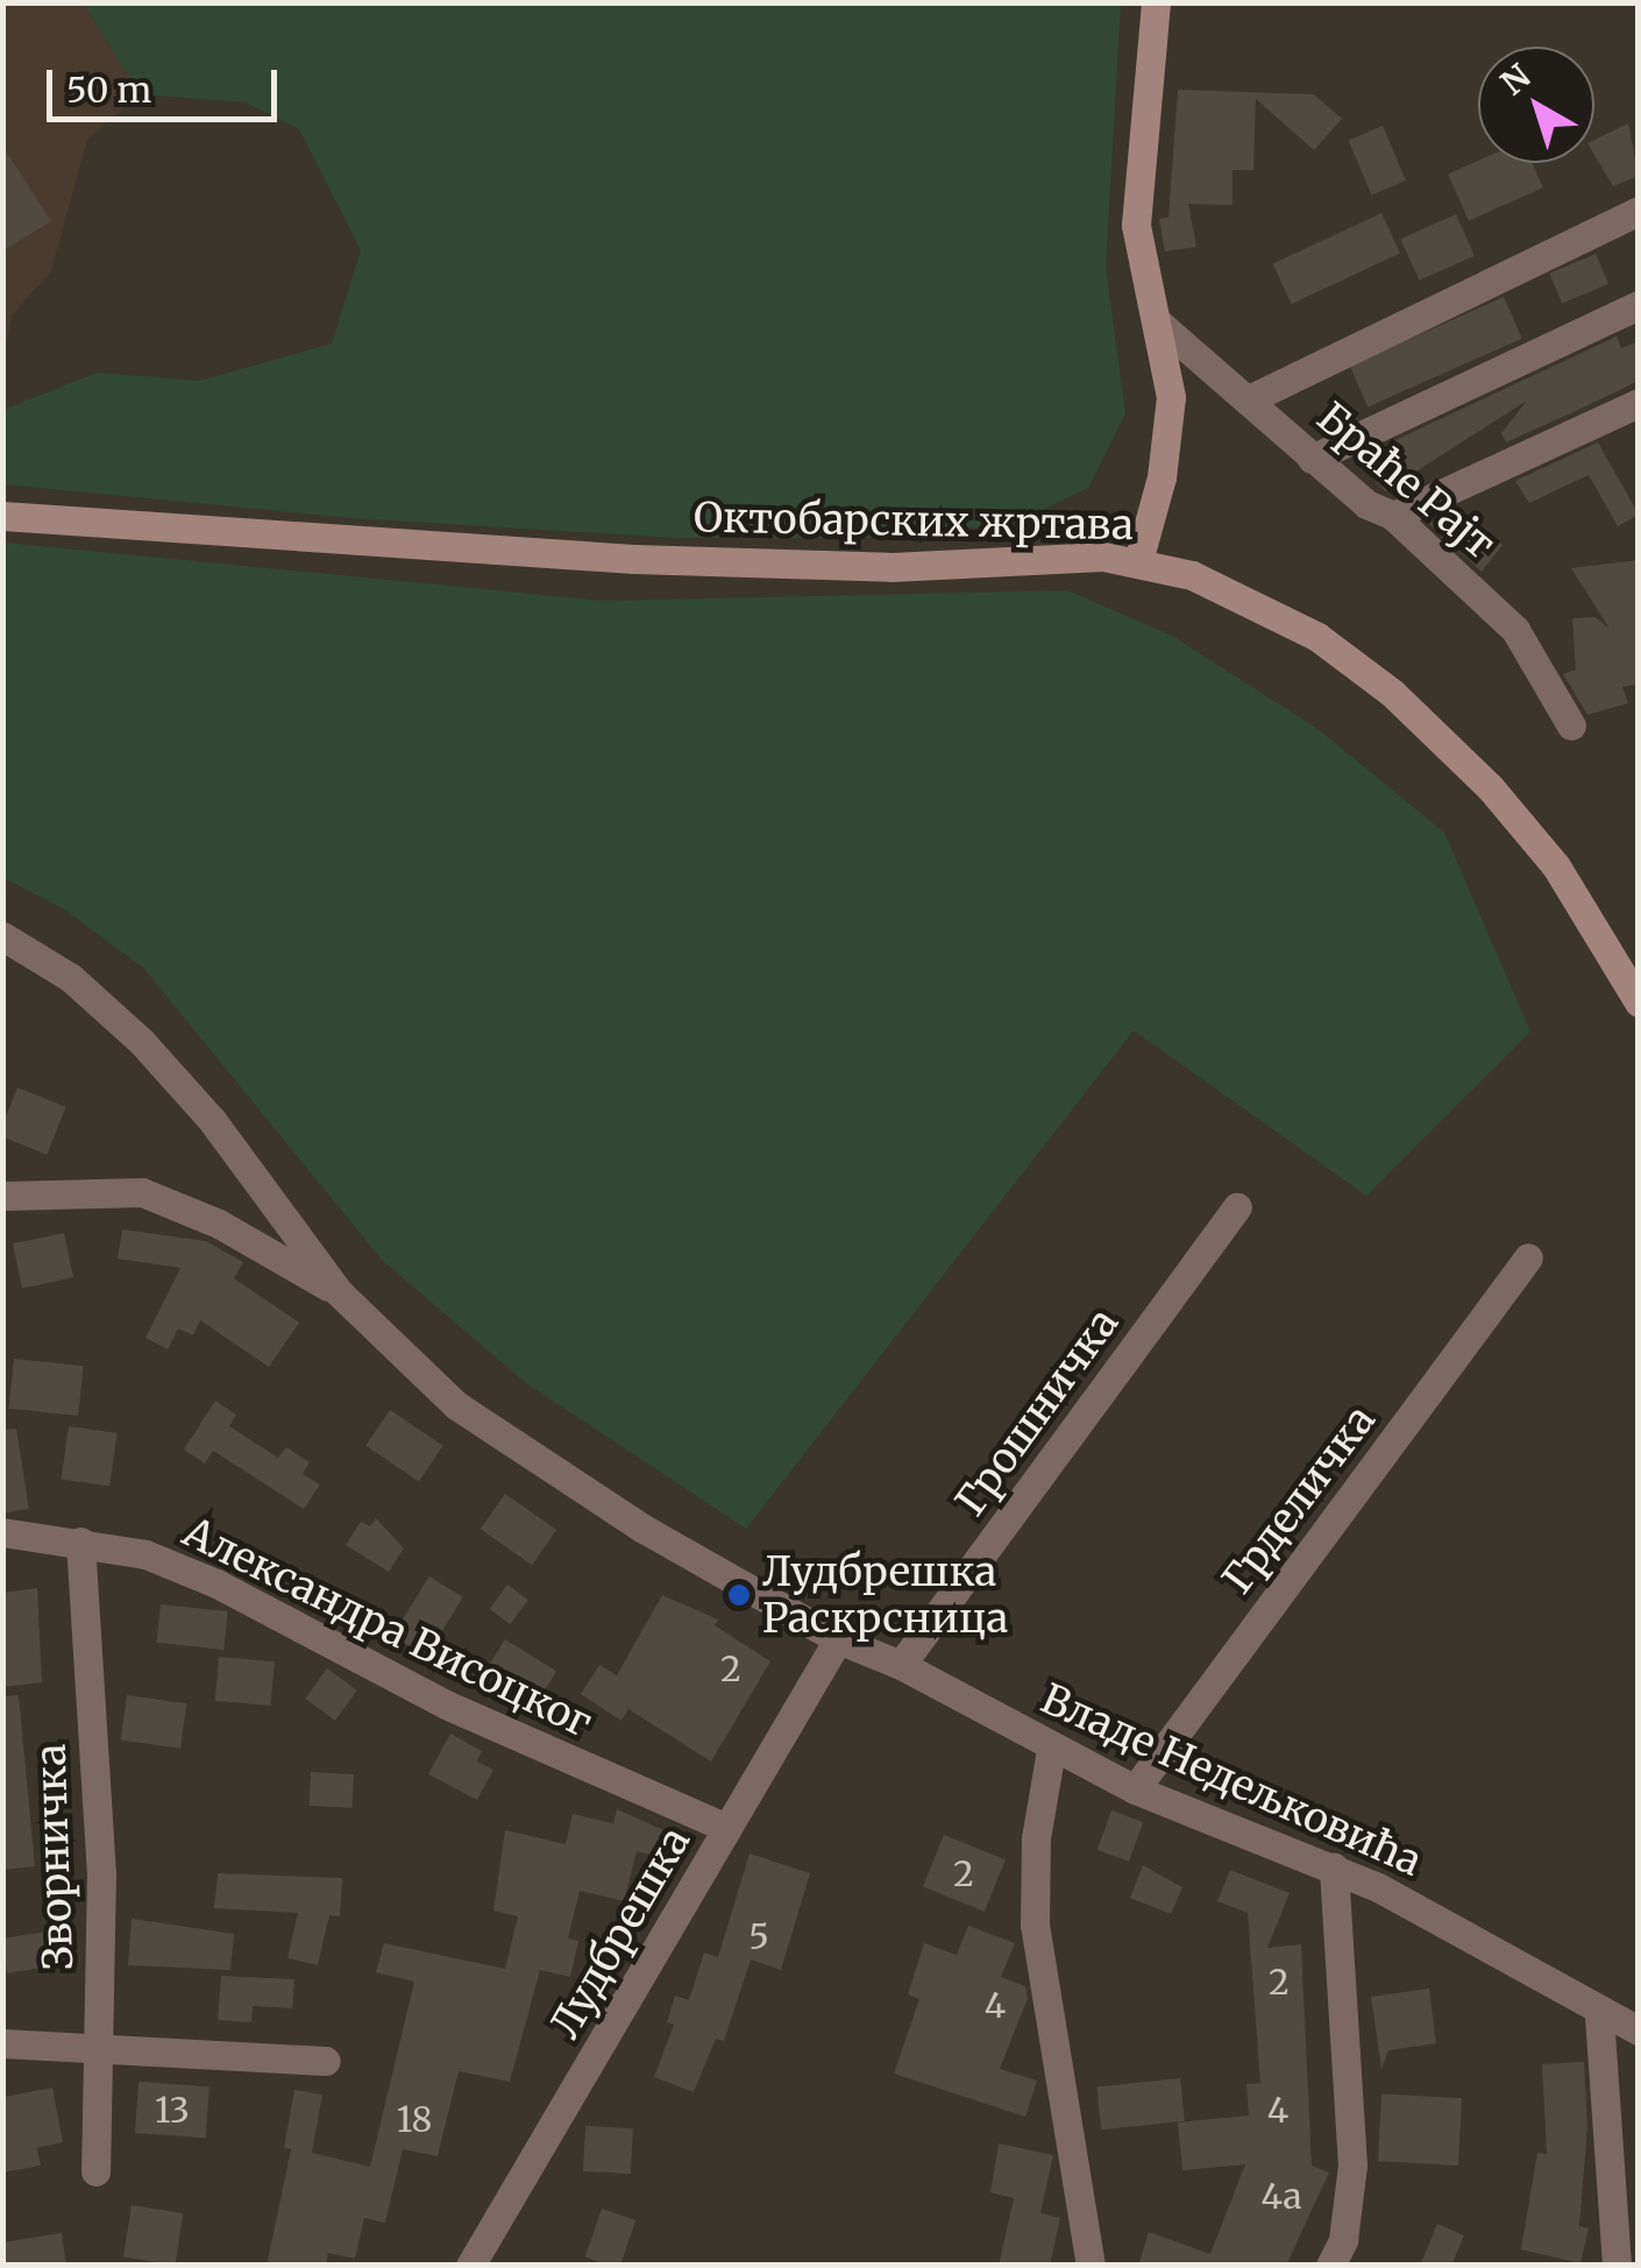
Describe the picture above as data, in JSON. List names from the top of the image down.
{
  "streets": {
    "street": [
      "Браће Рајт",
      "Октобарских жртава",
      "Грошничка",
      "Грделичка",
      "Александра Висоцког",
      "Владе Недељковића",
      "Зворничка",
      "Лудбрешка"
    ]
  },
  "crossings": [
    ["Грошничка", "Владе Недељковића"],
    ["Грделичка", "Владе Недељковића"],
    ["Александра Висоцког", "Зворничка"],
    ["Александра Висоцког", "Лудбрешка"],
    ["Владе Недељковића", "Лудбрешка"]
  ],
  "places": ["Лудбрешка Раскрсница"],
  "house_numbers": [
    "2",
    "2",
    "5",
    "2",
    "4",
    "13",
    "4",
    "18",
    "4a"
  ],
  "scale_bar": "50 m",
  "north": "top left"
}
